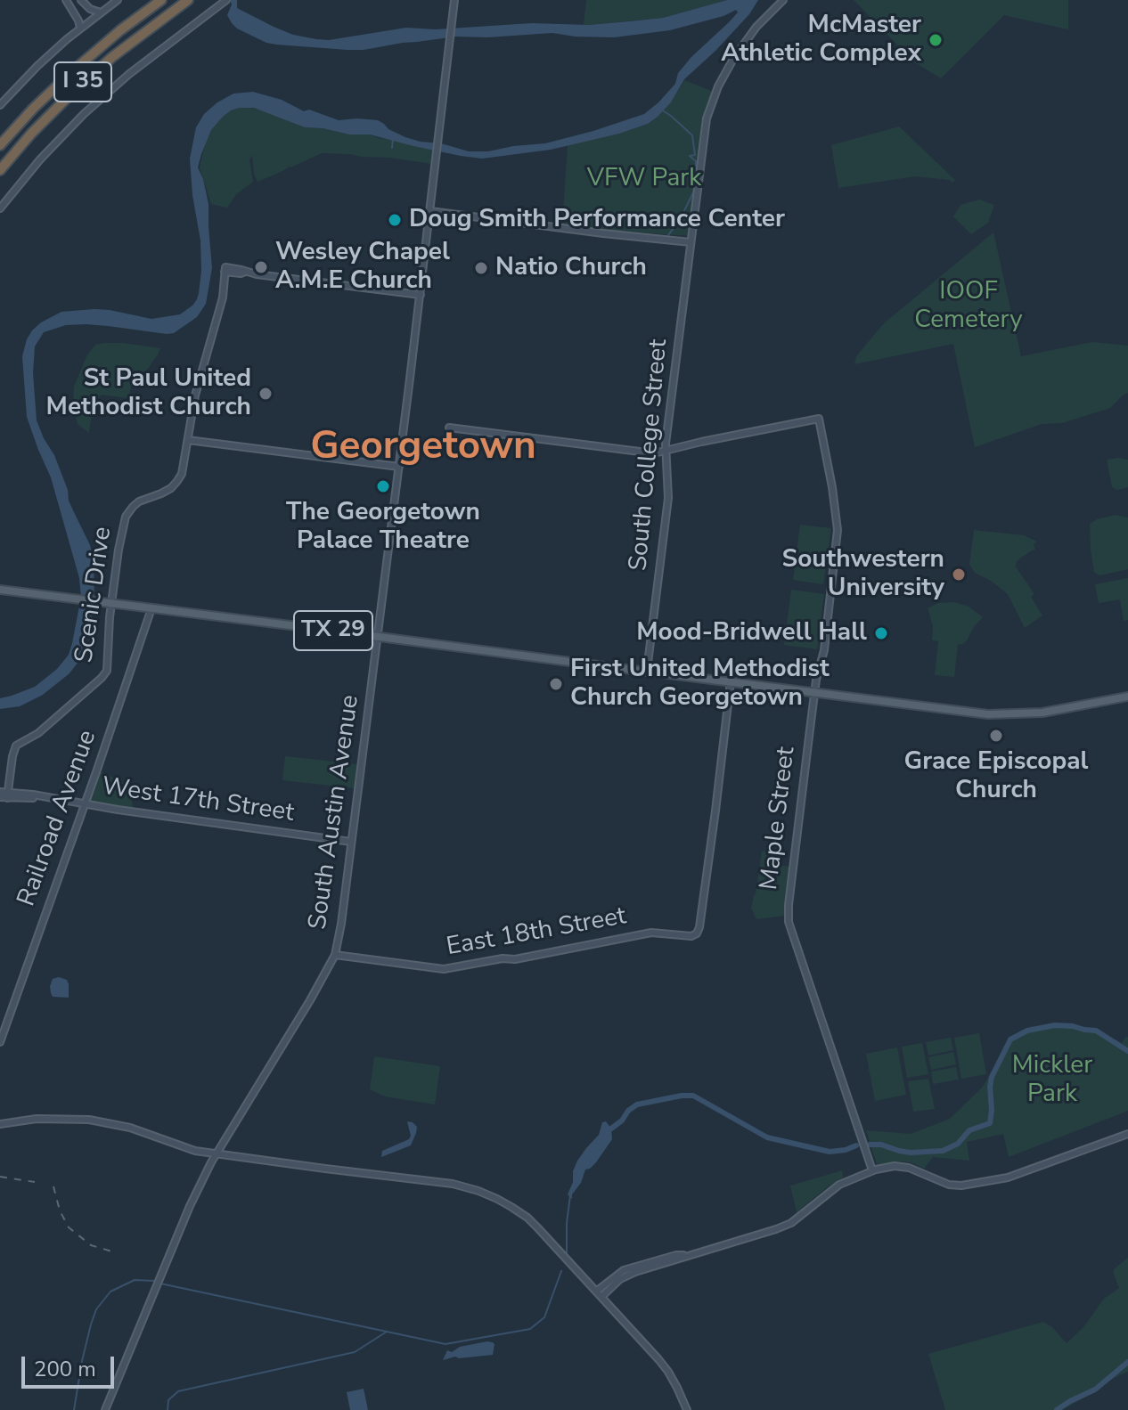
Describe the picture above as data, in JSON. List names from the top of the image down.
{
  "streets": {
    "highway": ["I 35"],
    "main road": ["TX 29"],
    "street": [
      "South College Street",
      "Scenic Drive",
      "West 17th Street",
      "South Austin Avenue",
      "Railroad Avenue",
      "Maple Street",
      "East 18th Street"
    ]
  },
  "crossings": [
    ["South College Street", "TX 29"],
    ["South College Street", "Maple Street"],
    ["Scenic Drive", "TX 29"],
    ["Scenic Drive", "West 17th Street"],
    ["Scenic Drive", "South Austin Avenue"],
    ["TX 29", "South Austin Avenue"],
    ["TX 29", "Railroad Avenue"],
    ["TX 29", "Maple Street"],
    ["TX 29", "East 18th Street"],
    ["West 17th Street", "South Austin Avenue"],
    ["West 17th Street", "Railroad Avenue"],
    ["South Austin Avenue", "East 18th Street"]
  ],
  "districts": ["Georgetown"],
  "parks": ["VFW Park", "IOOF Cemetery", "Mickler Park"],
  "places": [
    "McMaster Athletic Complex",
    "Doug Smith Performance Center",
    "Wesley Chapel A.M.E Church",
    "Natio Church",
    "St Paul United Methodist Church",
    "The Georgetown Palace Theatre",
    "Southwestern University",
    "Mood-Bridwell Hall",
    "First United Methodist Church Georgetown",
    "Grace Episcopal Church"
  ],
  "scale_bar": "200 m"
}
